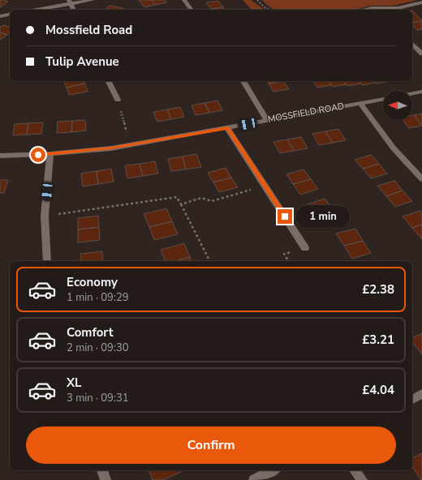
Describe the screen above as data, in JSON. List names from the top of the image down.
{
  "streets": {
    "street": ["MOSSFIELD ROAD"]
  },
  "north": "left",
  "page": {
    "banner": ["Mossfield Road", "Tulip Avenue"],
    "bubble": "1 min",
    "list": [
      {
        "name": "Economy",
        "note": "1 min · 09:29",
        "value": "£2.38"
      },
      {
        "name": "Comfort",
        "note": "2 min · 09:30",
        "value": "£3.21"
      },
      {
        "name": "XL",
        "note": "3 min · 09:31",
        "value": "£4.04"
      }
    ],
    "buttons": "Confirm"
  }
}
